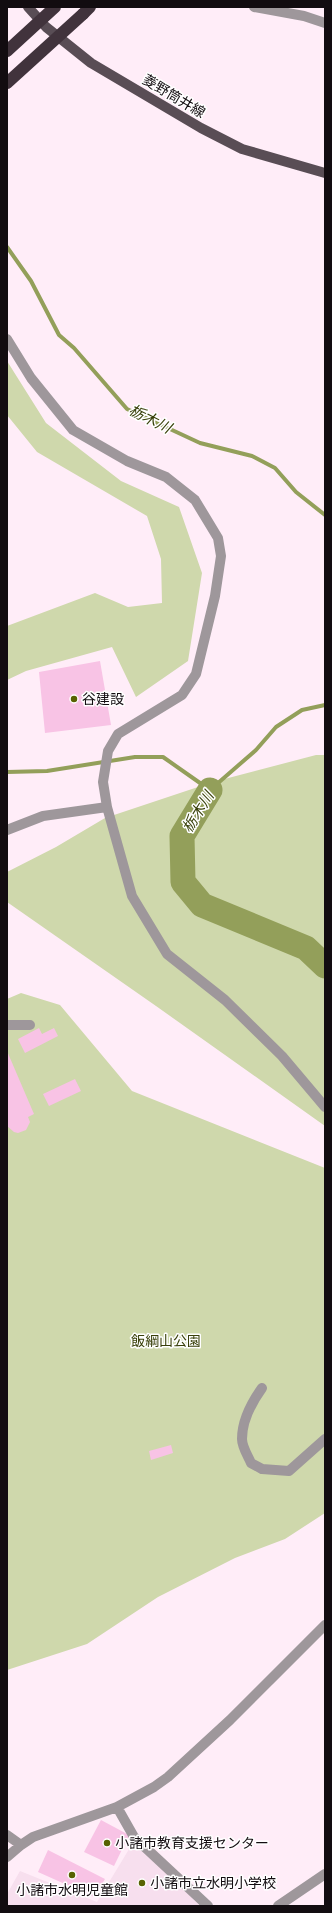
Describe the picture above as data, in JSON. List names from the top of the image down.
{
  "streets": {
    "main road": ["菱野筒井線"]
  },
  "water": ["栃木川"],
  "parks": ["飯綱山公園"],
  "places": [
    "谷建設",
    "小諸市教育支援センター",
    "小諸市水明児童館",
    "小諸市立水明小学校"
  ]
}
